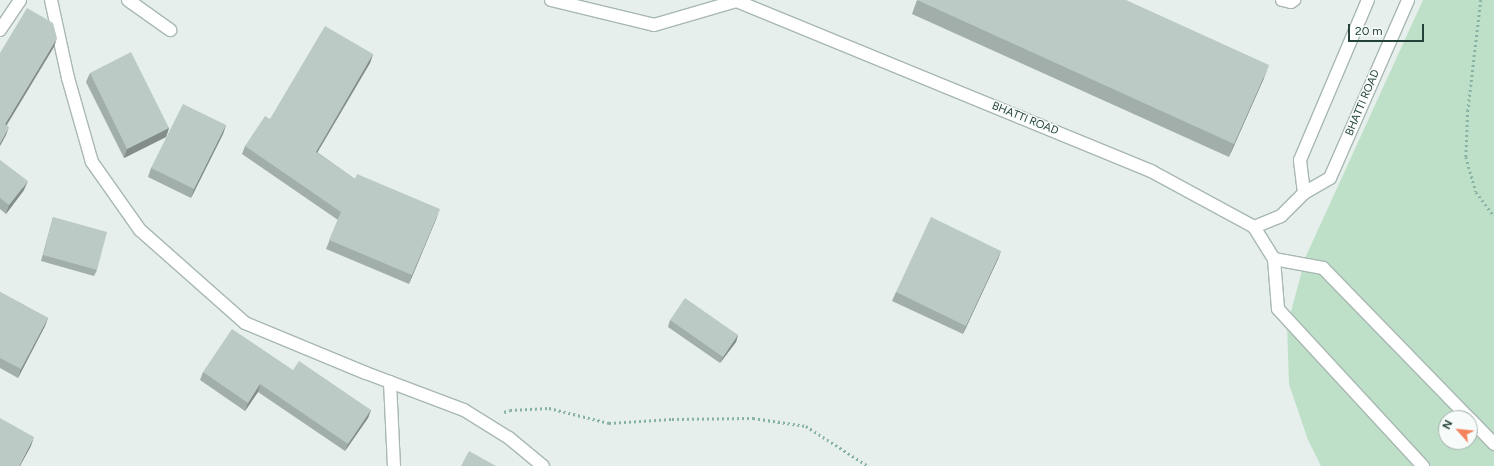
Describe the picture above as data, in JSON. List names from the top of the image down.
{
  "streets": {
    "street": ["BHATTI ROAD"]
  },
  "scale_bar": "20 m",
  "north": "top left"
}
